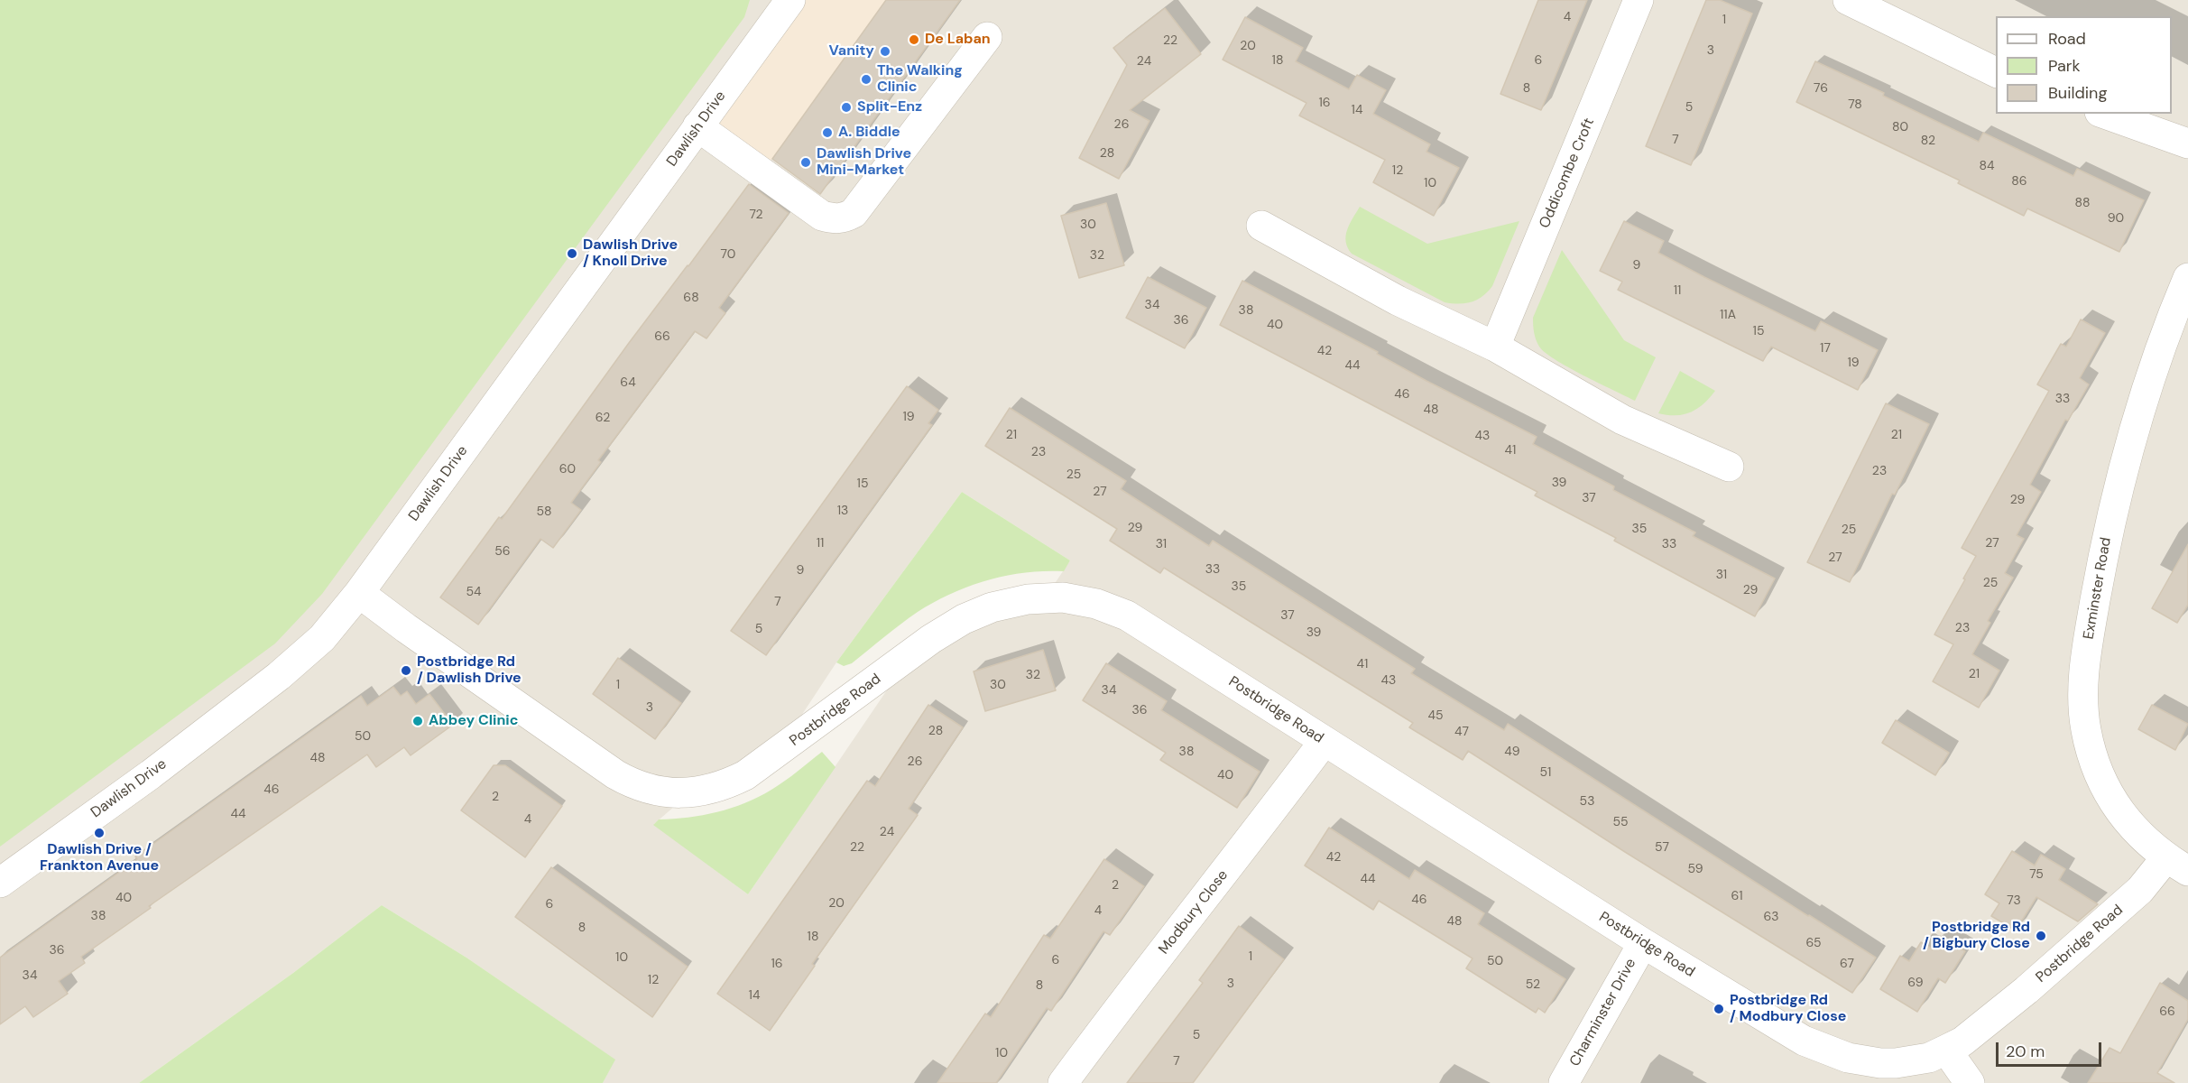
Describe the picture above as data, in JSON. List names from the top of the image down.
{
  "streets": {
    "street": [
      "Dawlish Drive",
      "Oddicombe Croft",
      "Exminster Road",
      "Postbridge Road",
      "Modbury Close",
      "Charminster Drive"
    ]
  },
  "crossings": [
    ["Dawlish Drive", "Postbridge Road"],
    ["Exminster Road", "Postbridge Road"],
    ["Postbridge Road", "Modbury Close"],
    ["Postbridge Road", "Charminster Drive"]
  ],
  "places": [
    "De Laban",
    "Vanity",
    "The Walking Clinic",
    "Split-Enz",
    "A. Biddle",
    "Dawlish Drive Mini-Market",
    "Dawlish Drive / Knoll Drive",
    "Postbridge Rd / Dawlish Drive",
    "Abbey Clinic",
    "Dawlish Drive / Frankton Avenue",
    "Postbridge Rd / Bigbury Close",
    "Postbridge Rd / Modbury Close"
  ],
  "house_numbers": [
    "4",
    "1",
    "22",
    "20",
    "3",
    "18",
    "6",
    "24",
    "8",
    "76",
    "16",
    "78",
    "5",
    "14",
    "26",
    "80",
    "7",
    "82",
    "28",
    "84",
    "12",
    "86",
    "10",
    "88",
    "72",
    "90",
    "30",
    "70",
    "32",
    "9",
    "11",
    "68",
    "34",
    "38",
    "11A",
    "36",
    "40",
    "15",
    "66",
    "17",
    "42",
    "19",
    "44",
    "64",
    "46",
    "33",
    "48",
    "19",
    "62",
    "21",
    "21",
    "43",
    "41",
    "23",
    "60",
    "23",
    "25",
    "39",
    "15",
    "27",
    "37",
    "29",
    "13",
    "58",
    "29",
    "35",
    "25",
    "11",
    "27",
    "31",
    "33",
    "56",
    "27",
    "33",
    "9",
    "31",
    "25",
    "35",
    "29",
    "54",
    "7",
    "37",
    "23",
    "5",
    "39",
    "41",
    "21",
    "32",
    "43",
    "1",
    "30",
    "34",
    "3",
    "36",
    "45",
    "28",
    "47",
    "50",
    "38",
    "49",
    "48",
    "26",
    "51",
    "40",
    "46",
    "2",
    "53",
    "44",
    "4",
    "55",
    "24",
    "22",
    "57",
    "42",
    "59",
    "75",
    "44",
    "2",
    "61",
    "40",
    "46",
    "73",
    "20",
    "6",
    "4",
    "38",
    "63",
    "48",
    "8",
    "18",
    "65",
    "36",
    "1",
    "10",
    "6",
    "50",
    "16",
    "67",
    "34",
    "12",
    "69",
    "3",
    "52",
    "8",
    "14",
    "66",
    "5",
    "10",
    "7"
  ],
  "legend": ["Road", "Park", "Building"],
  "scale_bar": "20 m"
}
